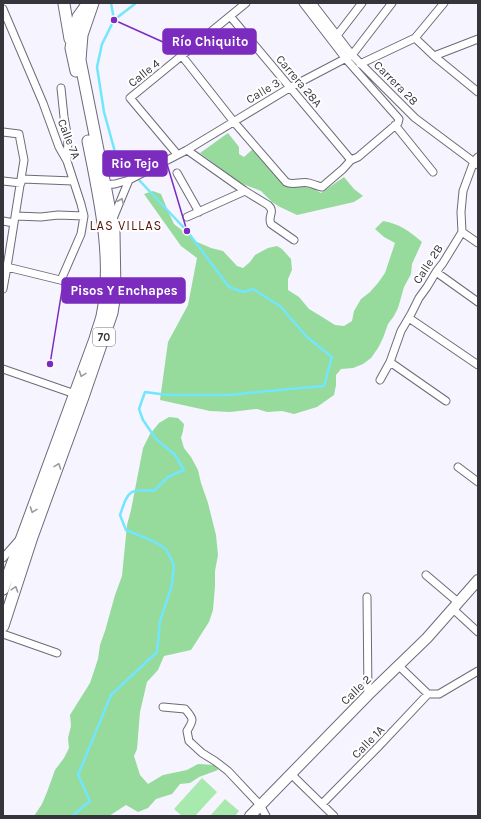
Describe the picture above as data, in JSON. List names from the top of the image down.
{
  "streets": {
    "main road": ["70"],
    "street": [
      "Calle 4",
      "Carrera 28A",
      "Carrera 28",
      "Calle 3",
      "Calle 7A",
      "Calle 2B",
      "Calle 2",
      "Calle 1A"
    ]
  },
  "crossings": [
    ["Calle 4", "Carrera 28A"],
    ["Calle 4", "Calle 3"],
    ["Carrera 28A", "Calle 3"],
    ["Carrera 28", "Calle 3"],
    ["Calle 3", "70"]
  ],
  "districts": ["LAS VILLAS"],
  "places": ["Río Chiquito", "Rio Tejo", "Pisos Y Enchapes"]
}
